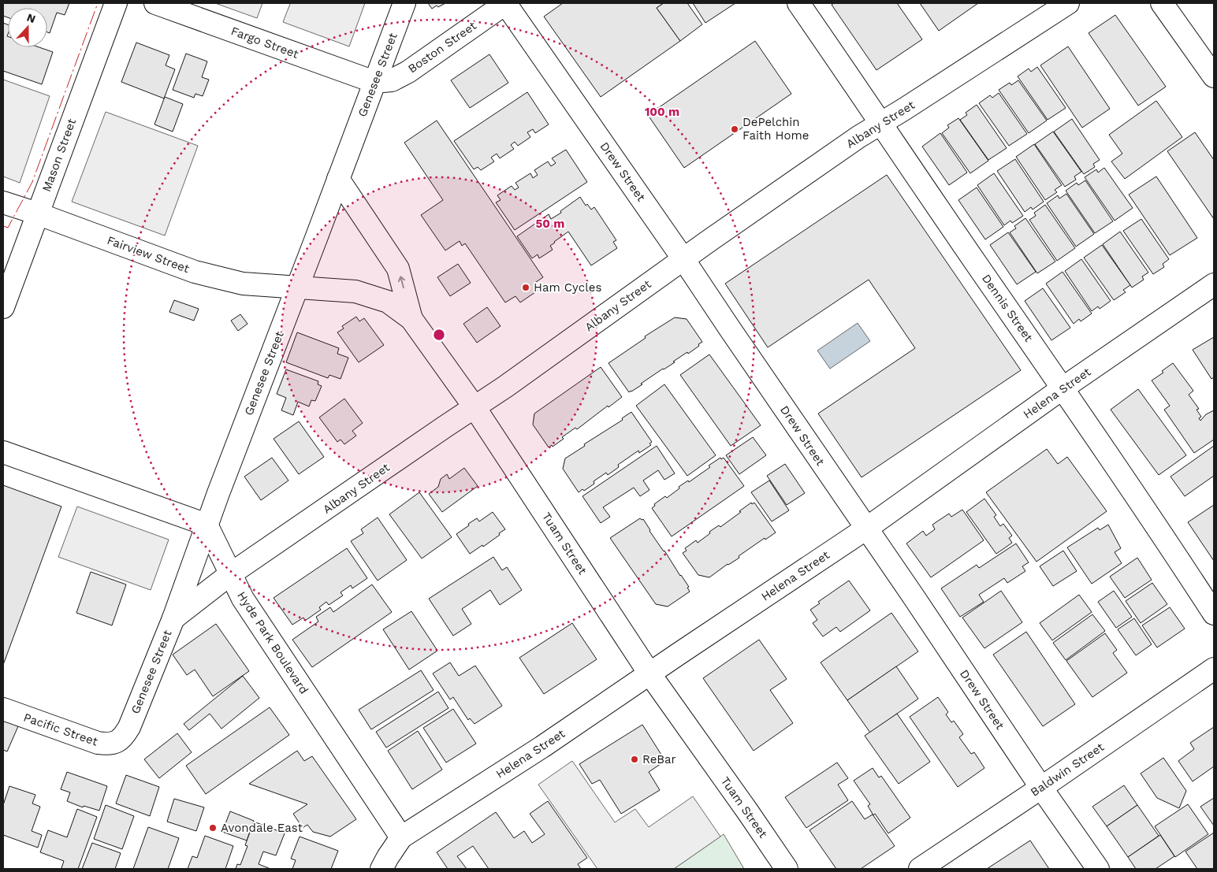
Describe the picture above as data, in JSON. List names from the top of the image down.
{
  "streets": {
    "street": [
      "Fargo Street",
      "Boston Street",
      "Genesee Street",
      "Albany Street",
      "Mason Street",
      "Drew Street",
      "Fairview Street",
      "Dennis Street",
      "Helena Street",
      "Tuam Street",
      "Hyde Park Boulevard",
      "Pacific Street",
      "Baldwin Street"
    ]
  },
  "crossings": [
    ["Fargo Street", "Boston Street"],
    ["Fargo Street", "Genesee Street"],
    ["Boston Street", "Genesee Street"],
    ["Boston Street", "Drew Street"],
    ["Genesee Street", "Albany Street"],
    ["Genesee Street", "Fairview Street"],
    ["Genesee Street", "Tuam Street"],
    ["Genesee Street", "Hyde Park Boulevard"],
    ["Genesee Street", "Pacific Street"],
    ["Albany Street", "Drew Street"],
    ["Albany Street", "Dennis Street"],
    ["Albany Street", "Tuam Street"],
    ["Albany Street", "Hyde Park Boulevard"],
    ["Mason Street", "Fairview Street"],
    ["Drew Street", "Helena Street"],
    ["Drew Street", "Baldwin Street"],
    ["Fairview Street", "Tuam Street"],
    ["Dennis Street", "Helena Street"],
    ["Helena Street", "Tuam Street"],
    ["Helena Street", "Hyde Park Boulevard"]
  ],
  "places": [
    "DePelchin Faith Home",
    "Ham Cycles",
    "ReBar",
    "Avondale East"
  ],
  "north": "top",
  "rings": ["100 m", "50 m"]
}
